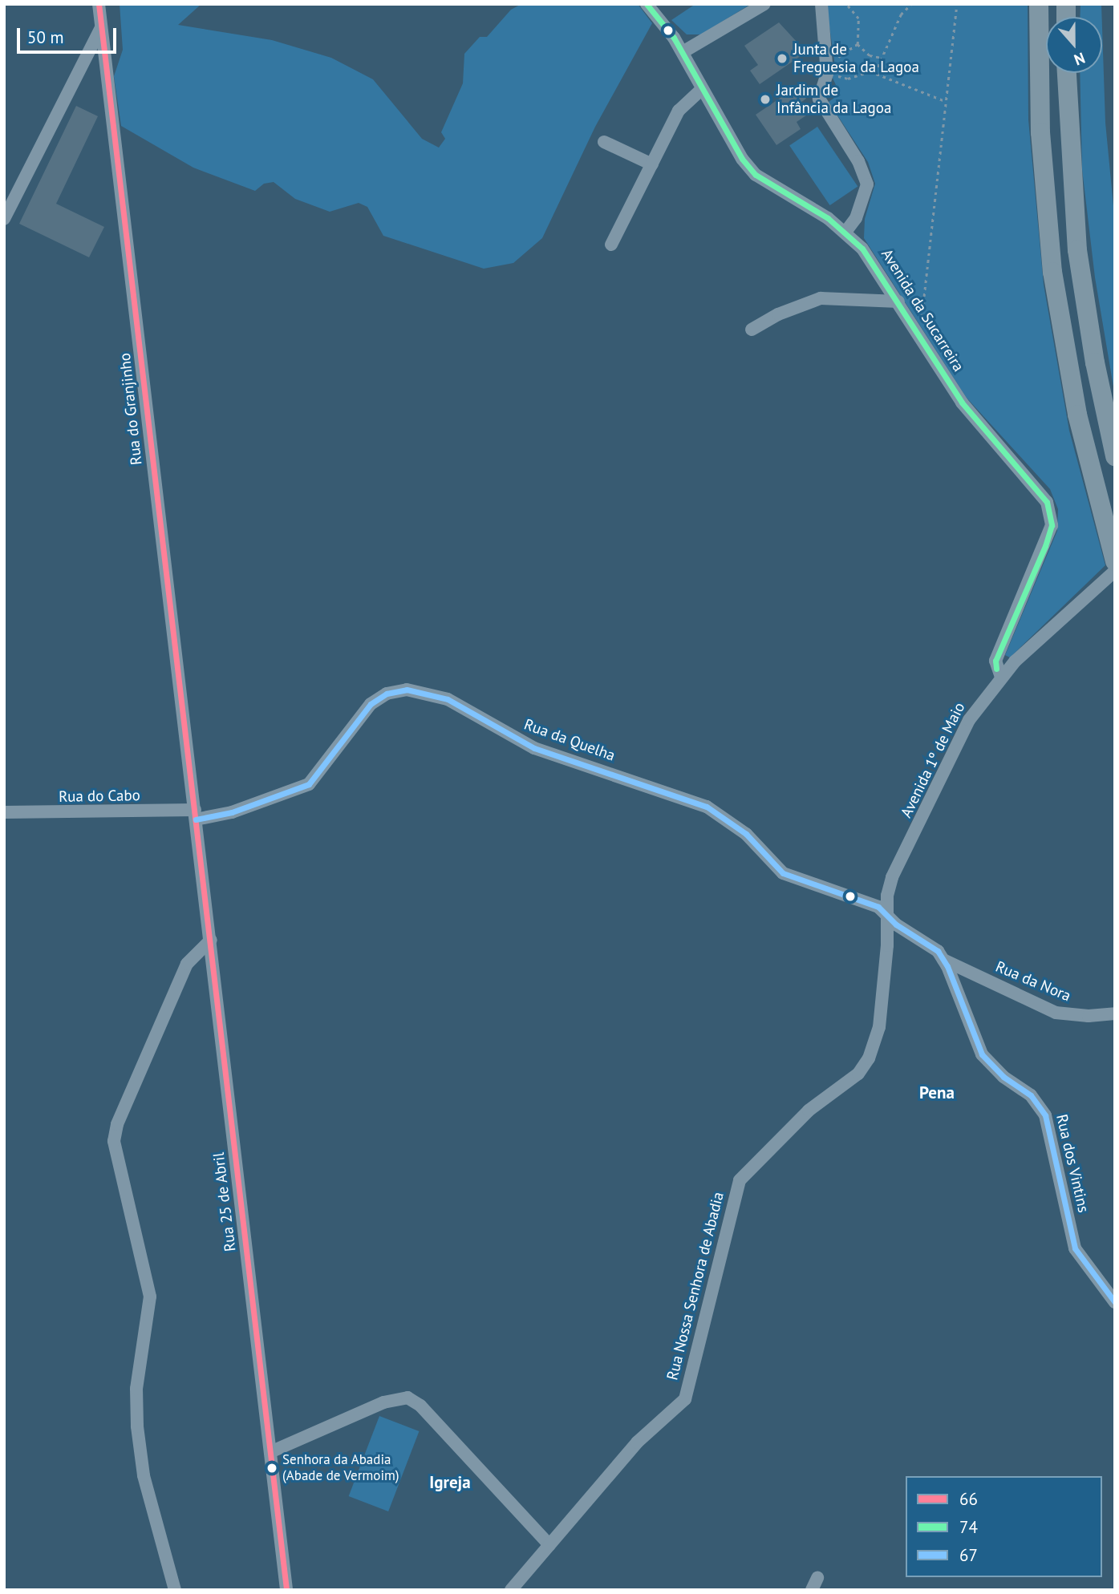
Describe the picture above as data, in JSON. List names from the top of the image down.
{
  "streets": {
    "street": [
      "Avenida da Sucarreira",
      "Rua do Granjinho",
      "Rua da Quelha",
      "Avenida 1º de Maio",
      "Rua do Cabo",
      "Rua da Nora",
      "Rua dos Vintins",
      "Rua 25 de Abril",
      "Rua Nossa Senhora de Abadia"
    ]
  },
  "crossings": [
    ["Avenida da Sucarreira", "Avenida 1º de Maio"],
    ["Rua do Granjinho", "Rua da Quelha"],
    ["Rua do Granjinho", "Rua do Cabo"],
    ["Rua do Granjinho", "Rua 25 de Abril"],
    ["Rua da Quelha", "Avenida 1º de Maio"],
    ["Rua da Quelha", "Rua do Cabo"],
    ["Rua da Quelha", "Rua dos Vintins"],
    ["Rua da Quelha", "Rua 25 de Abril"],
    ["Rua da Quelha", "Rua Nossa Senhora de Abadia"],
    ["Avenida 1º de Maio", "Rua dos Vintins"],
    ["Avenida 1º de Maio", "Rua Nossa Senhora de Abadia"],
    ["Rua do Cabo", "Rua 25 de Abril"],
    ["Rua da Nora", "Rua dos Vintins"],
    ["Rua dos Vintins", "Rua Nossa Senhora de Abadia"]
  ],
  "districts": ["Pena", "Igreja"],
  "places": ["Junta de Freguesia da Lagoa", "Jardim de Infância da Lagoa", "Senhora da Abadia (Abade de Vermoim)"],
  "lines": ["transit line 66", "transit line 74", "transit line 67"],
  "legend": ["66", "74", "67"],
  "scale_bar": "50 m",
  "north": "bottom"
}
